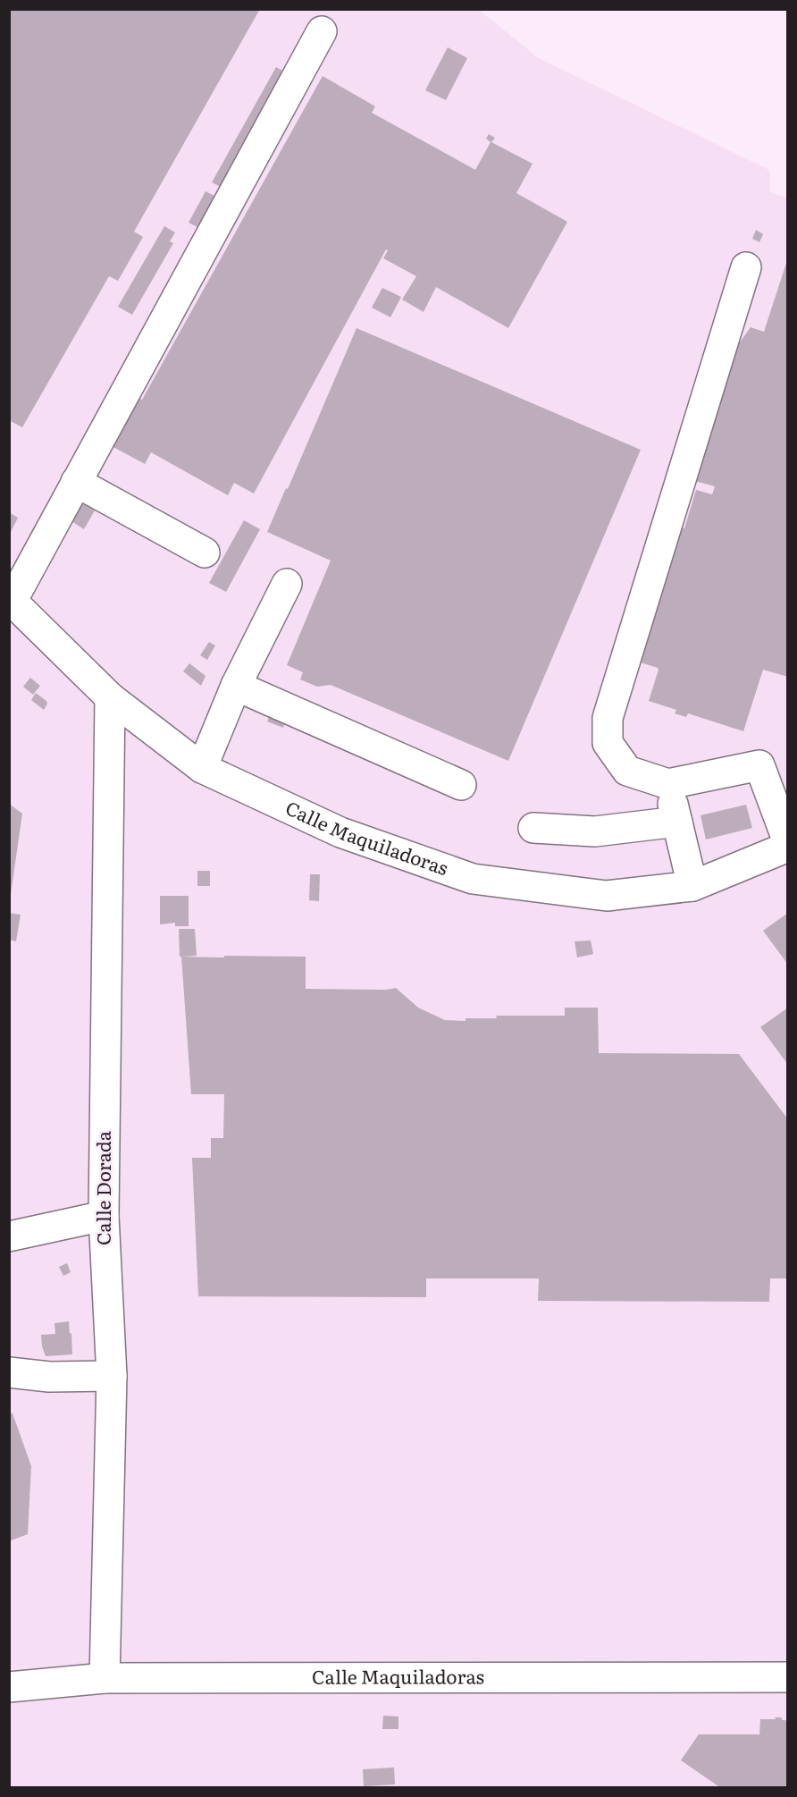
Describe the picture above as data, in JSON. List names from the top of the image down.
{
  "streets": {
    "street": ["Calle Maquiladoras", "Calle Dorada"]
  },
  "crossings": [
    ["Calle Maquiladoras", "Calle Dorada"]
  ]
}
